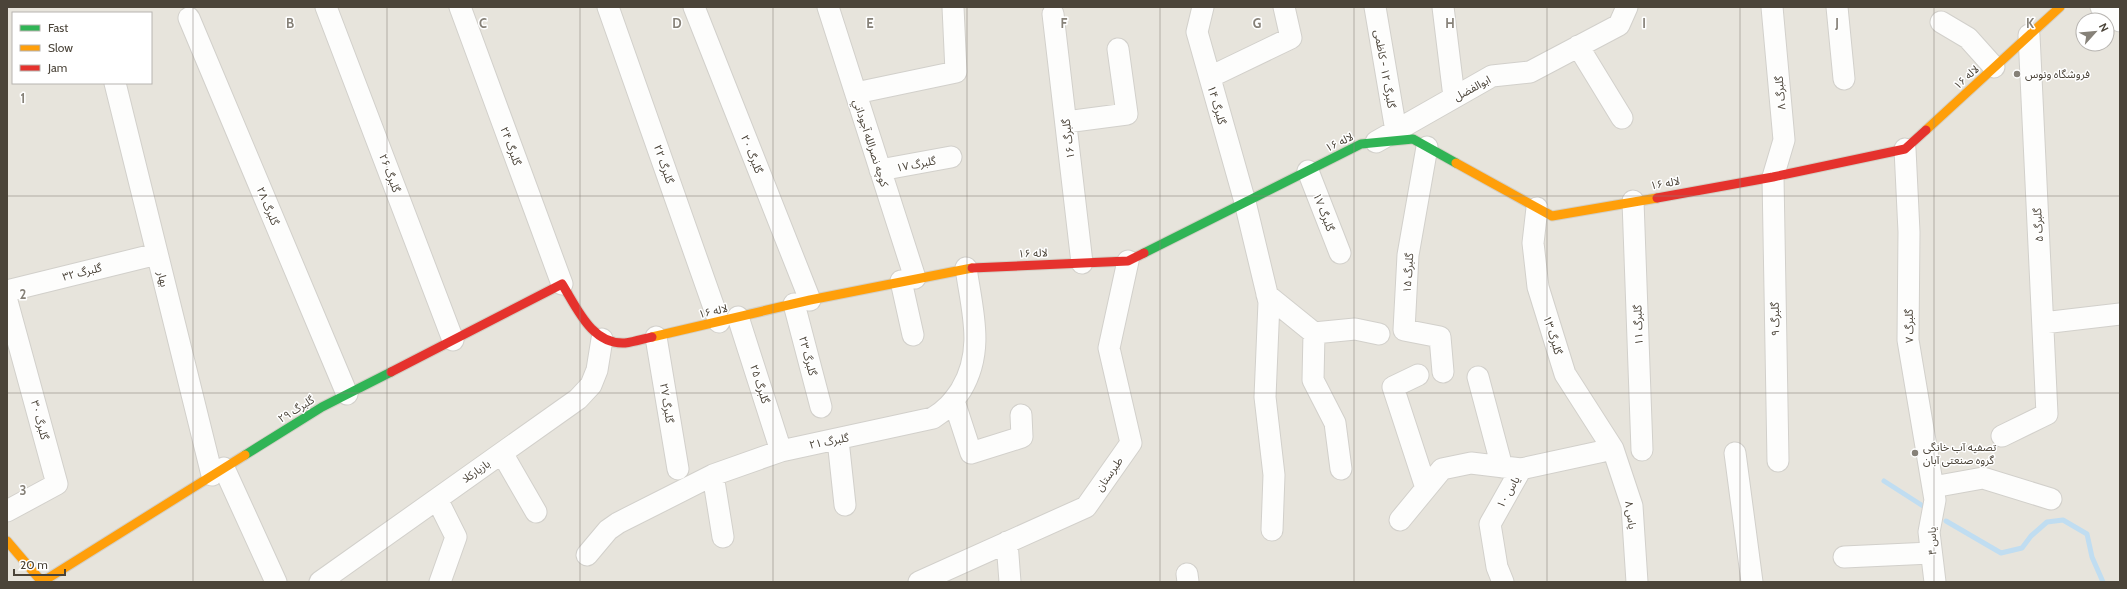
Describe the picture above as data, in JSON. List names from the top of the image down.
{
  "streets": {
    "street": [
      "گلبرگ ۱۲ - کاظمی",
      "لاله ۱۶",
      "ابوالفضل",
      "گلبرگ ۸",
      "گلبرگ ۱۴",
      "گلبرگ ۱۶",
      "كوچه نصرالله آجوداني",
      "گلبرگ ۲۴",
      "گلبرگ ۲۰",
      "گلبرگ ۲۲",
      "گلبرگ ۱۷",
      "گلبرگ ۲۶",
      "گلبرگ ۲۸",
      "گلبرگ ۵",
      "گلبرگ ۳۲",
      "گلبرگ ۱۵",
      "بهار",
      "گلبرگ ۹",
      "گلبرگ ۱۱",
      "گلبرگ ۷",
      "گلبرگ ۱۳",
      "گلبرگ ۲۳",
      "گلبرگ ۲۵",
      "گلبرگ ۲۷",
      "گلبرگ ۲۹",
      "گلبرگ ۳۰",
      "گلبرگ ۲۱",
      "بازیارکلا",
      "طبرستان",
      "یاس ۱۰",
      "یاس ۸",
      "یاس ۴"
    ]
  },
  "crossings": [
    ["گلبرگ ۱۲ - کاظمی", "ابوالفضل"],
    ["لاله ۱۶", "ابوالفضل"],
    ["لاله ۱۶", "گلبرگ ۸"],
    ["لاله ۱۶", "گلبرگ ۱۴"],
    ["لاله ۱۶", "گلبرگ ۱۶"],
    ["لاله ۱۶", "كوچه نصرالله آجوداني"],
    ["لاله ۱۶", "گلبرگ ۲۰"],
    ["لاله ۱۶", "گلبرگ ۲۲"],
    ["لاله ۱۶", "گلبرگ ۱۷"],
    ["لاله ۱۶", "گلبرگ ۵"],
    ["لاله ۱۶", "گلبرگ ۱۵"],
    ["لاله ۱۶", "گلبرگ ۹"],
    ["لاله ۱۶", "گلبرگ ۱۱"],
    ["لاله ۱۶", "گلبرگ ۷"],
    ["لاله ۱۶", "گلبرگ ۱۳"],
    ["لاله ۱۶", "گلبرگ ۲۳"],
    ["لاله ۱۶", "گلبرگ ۲۵"],
    ["لاله ۱۶", "گلبرگ ۲۷"],
    ["لاله ۱۶", "گلبرگ ۲۱"],
    ["لاله ۱۶", "بازیارکلا"],
    ["لاله ۱۶", "طبرستان"],
    ["گلبرگ ۸", "گلبرگ ۹"],
    ["كوچه نصرالله آجوداني", "گلبرگ ۱۷"],
    ["گلبرگ ۲۴", "گلبرگ ۲۹"],
    ["گلبرگ ۲۰", "گلبرگ ۲۳"],
    ["گلبرگ ۲۲", "گلبرگ ۲۵"],
    ["گلبرگ ۲۶", "گلبرگ ۲۹"],
    ["گلبرگ ۲۸", "گلبرگ ۲۹"],
    ["گلبرگ ۳۲", "بهار"],
    ["بهار", "گلبرگ ۲۹"],
    ["گلبرگ ۷", "یاس ۴"],
    ["گلبرگ ۱۳", "یاس ۱۰"],
    ["گلبرگ ۱۳", "یاس ۸"],
    ["گلبرگ ۲۵", "گلبرگ ۲۱"],
    ["یاس ۱۰", "یاس ۸"]
  ],
  "places": ["فروشگاه ونوس", "تصفیه آب خانگی گروه صنعتی آبان"],
  "legend": ["Fast", "Slow", "Jam"],
  "scale_bar": "20 m",
  "north": "top right",
  "grid": {
    "columns": [
      "B",
      "C",
      "D",
      "E",
      "F",
      "G",
      "H",
      "I",
      "J",
      "K"
    ],
    "rows": ["1", "2", "3"]
  }
}
